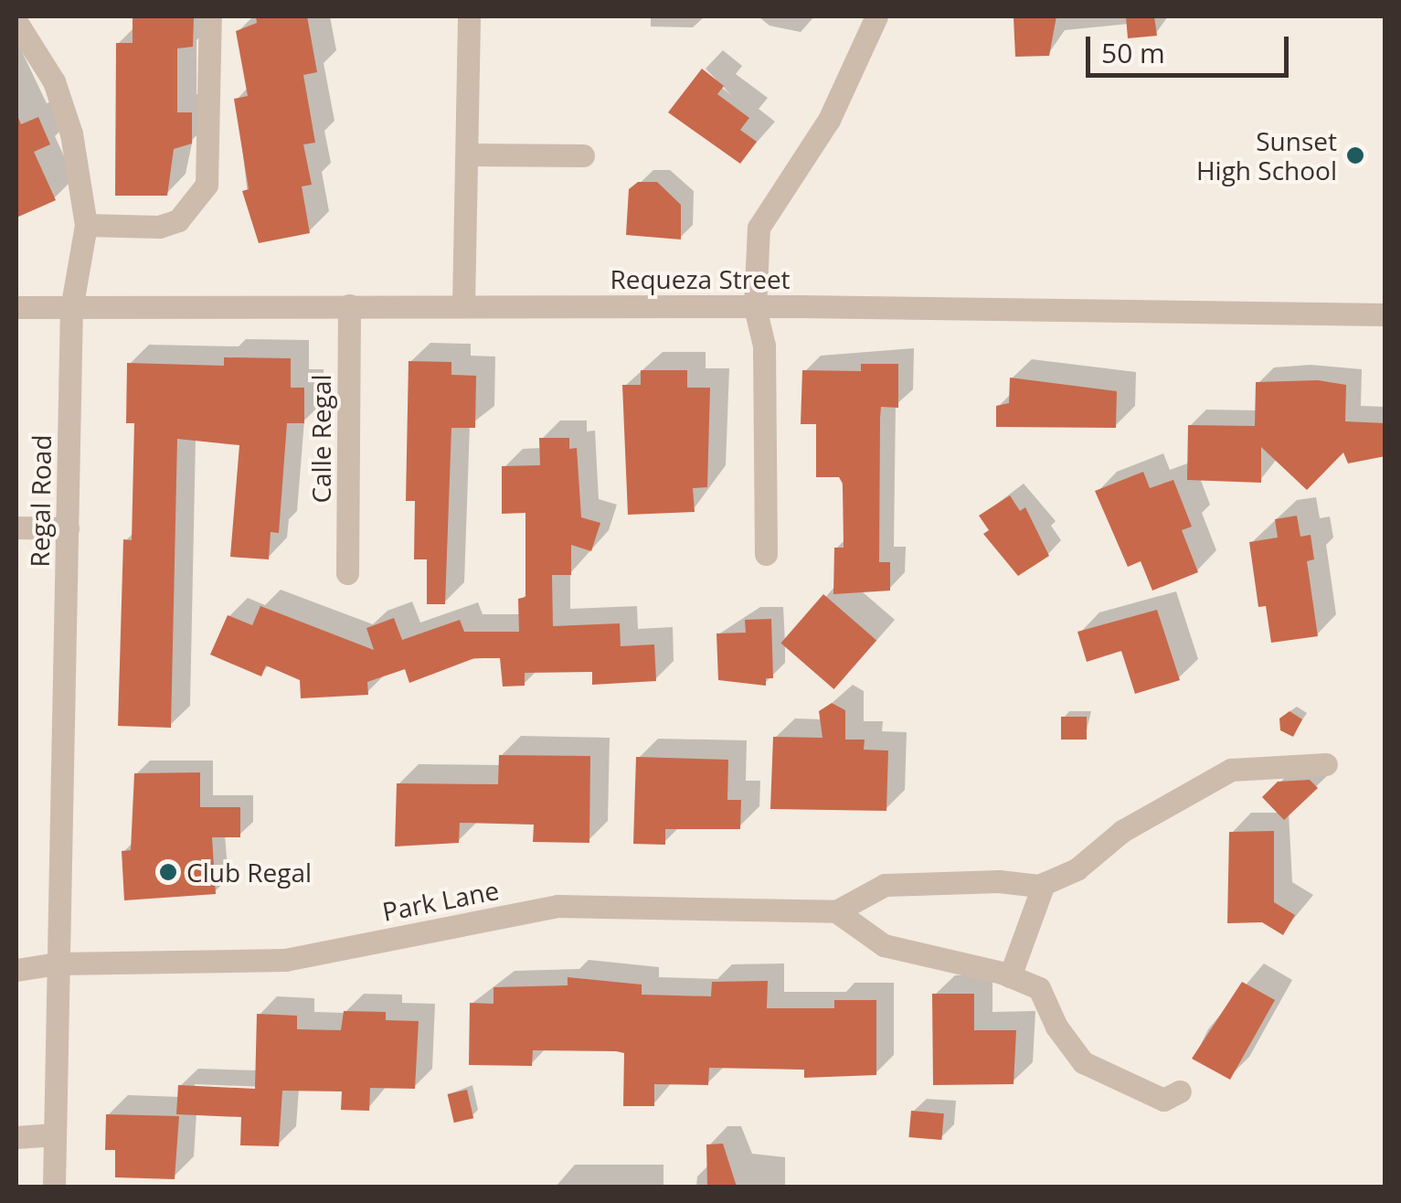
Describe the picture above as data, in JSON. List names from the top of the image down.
{
  "streets": {
    "street": [
      "Requeza Street",
      "Calle Regal",
      "Regal Road",
      "Park Lane"
    ]
  },
  "crossings": [
    ["Requeza Street", "Calle Regal"],
    ["Requeza Street", "Regal Road"],
    ["Regal Road", "Park Lane"]
  ],
  "places": ["Sunset High School", "Club Regal"],
  "scale_bar": "50 m"
}
